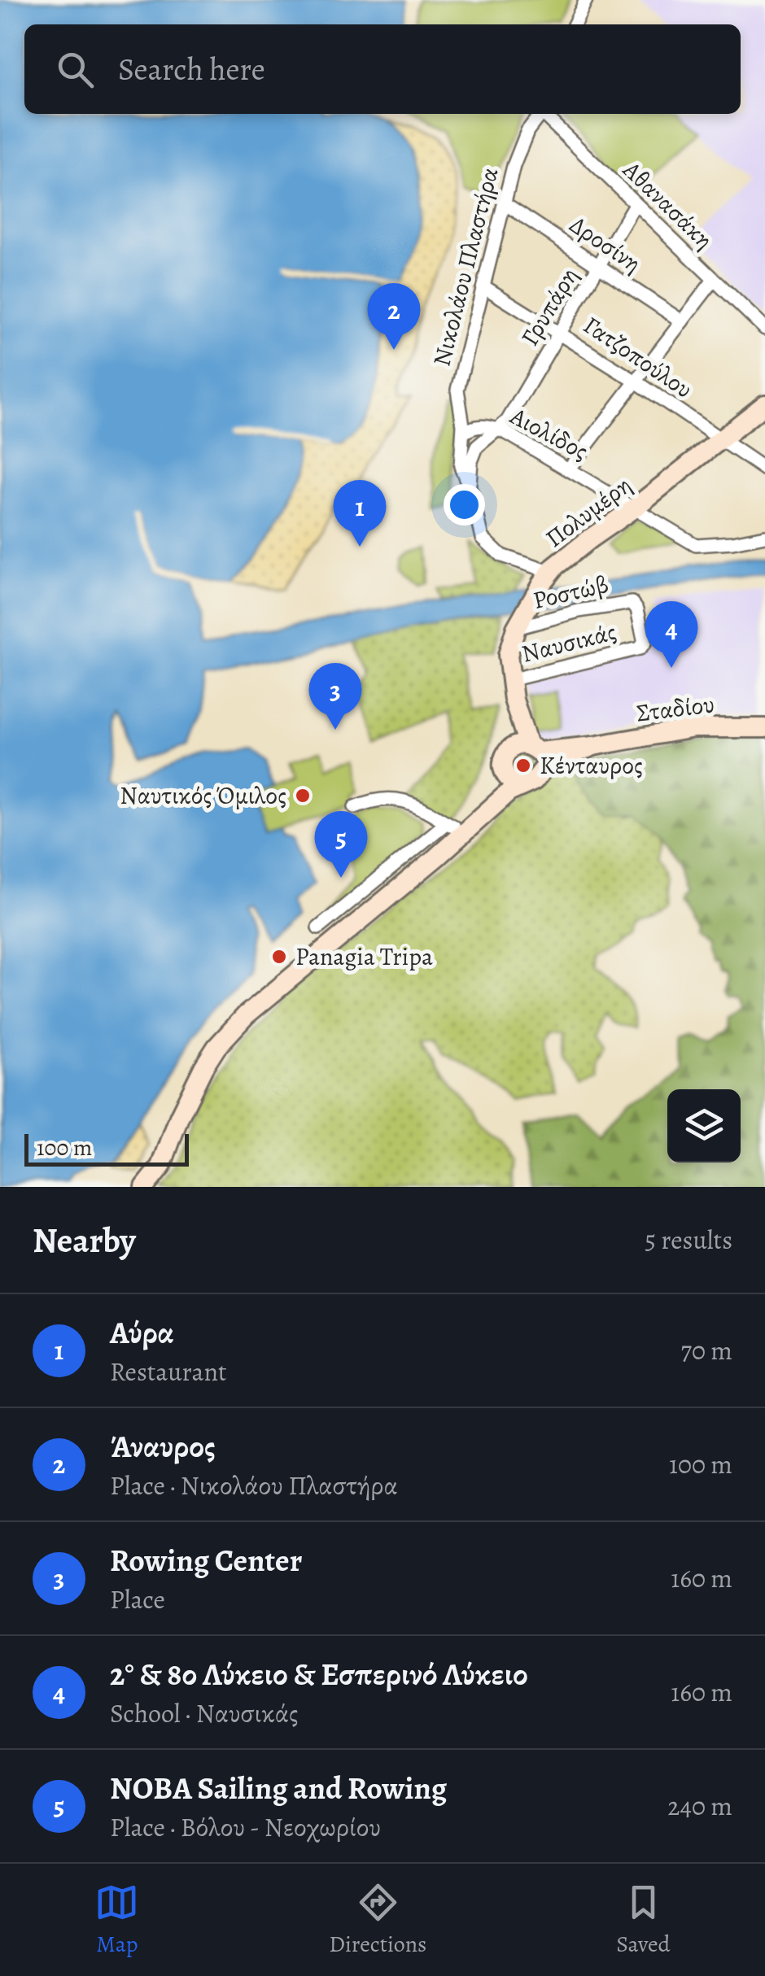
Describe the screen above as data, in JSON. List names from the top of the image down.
{
  "streets": {
    "main road": ["Πολυμέρη", "Σταδίου"],
    "street": [
      "Αθανασάκη",
      "Δροσίνη",
      "Νικολάου Πλαστήρα",
      "Γρυπάρη",
      "Γατζοπούλου",
      "Αιολίδος",
      "Ροστώβ",
      "Ναυσικάς"
    ]
  },
  "crossings": [
    ["Αθανασάκη", "Γρυπάρη"],
    ["Δροσίνη", "Νικολάου Πλαστήρα"],
    ["Δροσίνη", "Γρυπάρη"],
    ["Νικολάου Πλαστήρα", "Γρυπάρη"],
    ["Νικολάου Πλαστήρα", "Γατζοπούλου"],
    ["Νικολάου Πλαστήρα", "Αιολίδος"],
    ["Νικολάου Πλαστήρα", "Πολυμέρη"],
    ["Γρυπάρη", "Γατζοπούλου"],
    ["Γρυπάρη", "Αιολίδος"],
    ["Γατζοπούλου", "Πολυμέρη"],
    ["Αιολίδος", "Πολυμέρη"],
    ["Πολυμέρη", "Ροστώβ"],
    ["Πολυμέρη", "Ναυσικάς"],
    ["Πολυμέρη", "Σταδίου"],
    ["Ροστώβ", "Ναυσικάς"]
  ],
  "places": ["Κένταυρος", "Ναυτικός Όμιλος", "Panagia Tripa"],
  "scale_bar": "100 m",
  "page": {
    "search": "Search here",
    "pins": [
      "2",
      "1",
      "4",
      "3",
      "5"
    ],
    "scale": "100 m",
    "heading": ["Nearby", "5 results"],
    "list": [
      {
        "mark": "1",
        "name": "Αύρα",
        "note": "Restaurant",
        "value": "70 m"
      },
      {
        "mark": "2",
        "name": "Άναυρος",
        "note": "Place · Νικολάου Πλαστήρα",
        "value": "100 m"
      },
      {
        "mark": "3",
        "name": "Rowing Center",
        "note": "Place",
        "value": "160 m"
      },
      {
        "mark": "4",
        "name": "2° & 8ο Λύκειο & Εσπερινό Λύκειο",
        "note": "School · Ναυσικάς",
        "value": "160 m"
      },
      {
        "mark": "5",
        "name": "NOBA Sailing and Rowing",
        "note": "Place · Βόλου - Νεοχωρίου",
        "value": "240 m"
      }
    ],
    "nav": ["Map", "Directions", "Saved"]
  }
}
